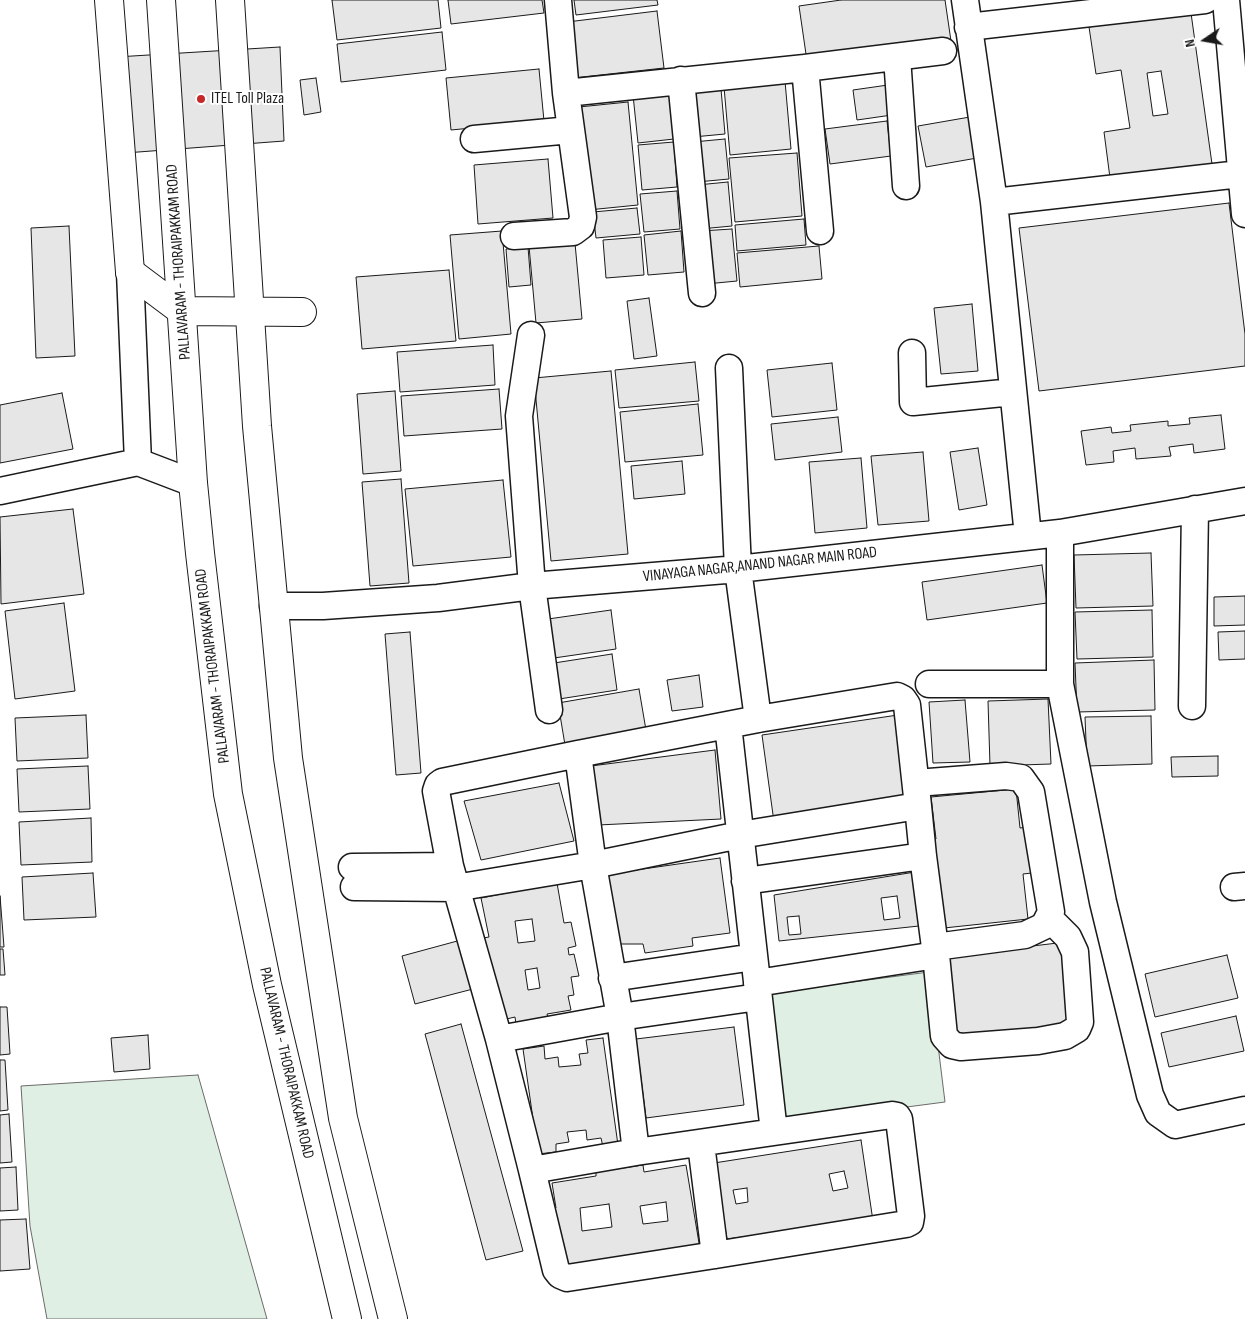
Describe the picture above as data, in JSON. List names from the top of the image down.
{
  "streets": {
    "main road": ["PALLAVARAM - THORAIPAKKAM ROAD"],
    "street": ["VINAYAGA NAGAR,ANAND NAGAR MAIN ROAD"]
  },
  "places": ["ITEL Toll Plaza"],
  "north": "left"
}
